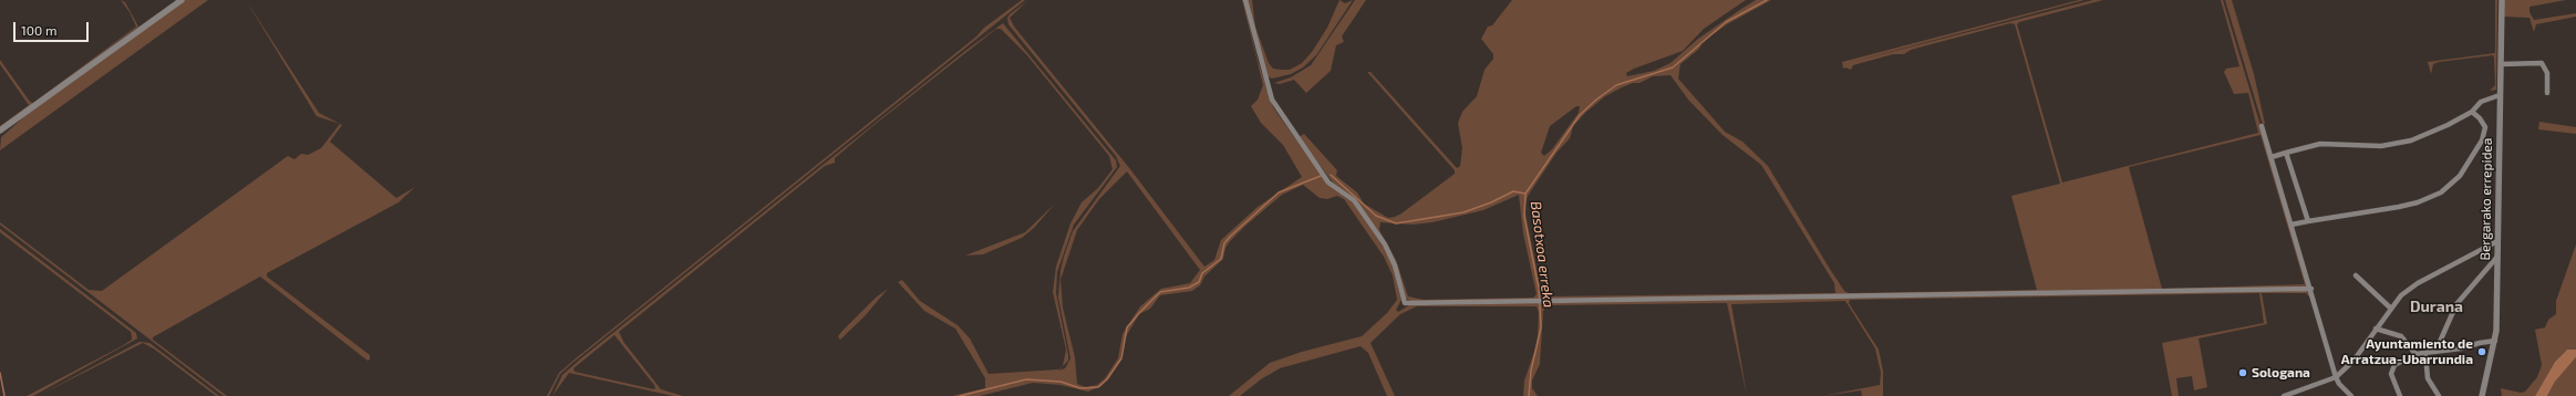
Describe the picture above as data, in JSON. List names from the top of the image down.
{
  "streets": {
    "street": ["Bergarako errepidea"]
  },
  "districts": ["Durana"],
  "water": ["Basotxoa erreka"],
  "places": ["Ayuntamiento de Arratzua-Ubarrundia", "Sologana"],
  "scale_bar": "100 m"
}
